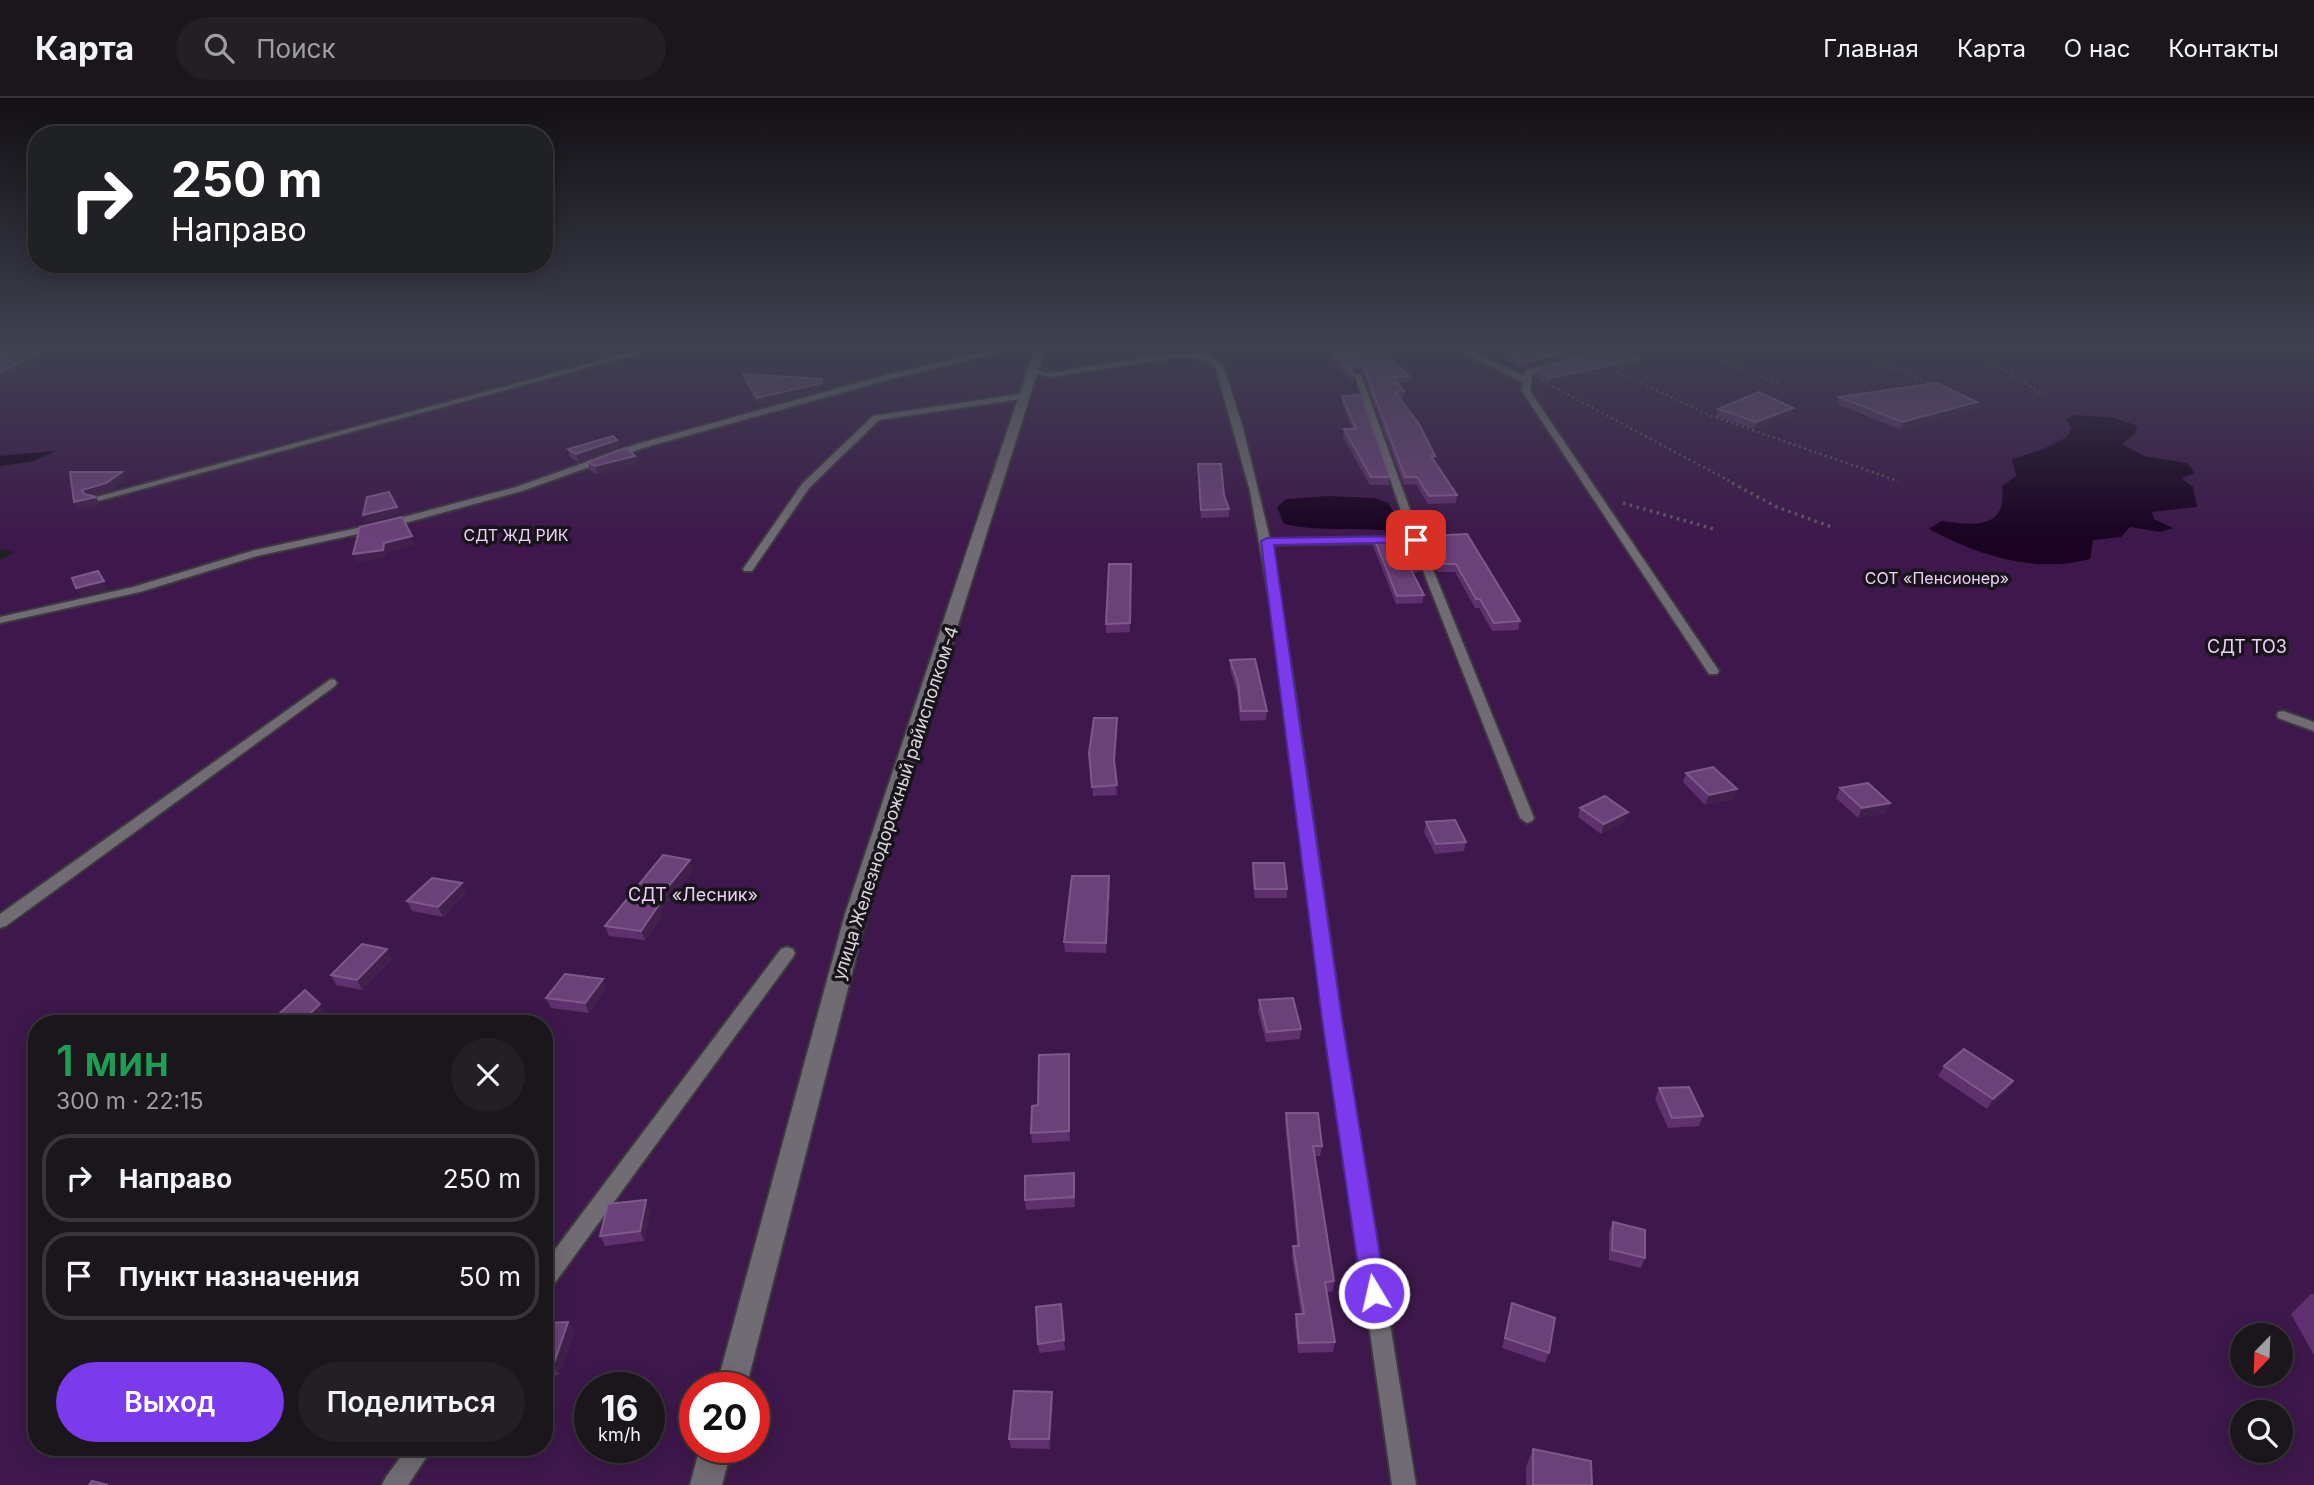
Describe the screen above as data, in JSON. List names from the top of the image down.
{
  "streets": {
    "street": ["улица Железнодорожный райисполком-4"]
  },
  "parks": [
    "СДТ ЖД РИК",
    "СОТ «Пенсионер»",
    "СДТ ТОЗ",
    "СДТ «Лесник»"
  ],
  "north": "bottom left",
  "page": {
    "header": "Карта",
    "search": "Поиск",
    "nav": [
      "Главная",
      "Карта",
      "О нас",
      "Контакты"
    ],
    "turn": ["250 m", "Направо"],
    "heading": ["1 мин", "300 m · 22:15"],
    "list": [
      {
        "name": "Направо",
        "value": "250 m"
      },
      {
        "name": "Пункт назначения",
        "value": "50 m"
      }
    ],
    "buttons": ["Выход", "Поделиться"],
    "speed": "16 km/h",
    "limit": "20"
  }
}
